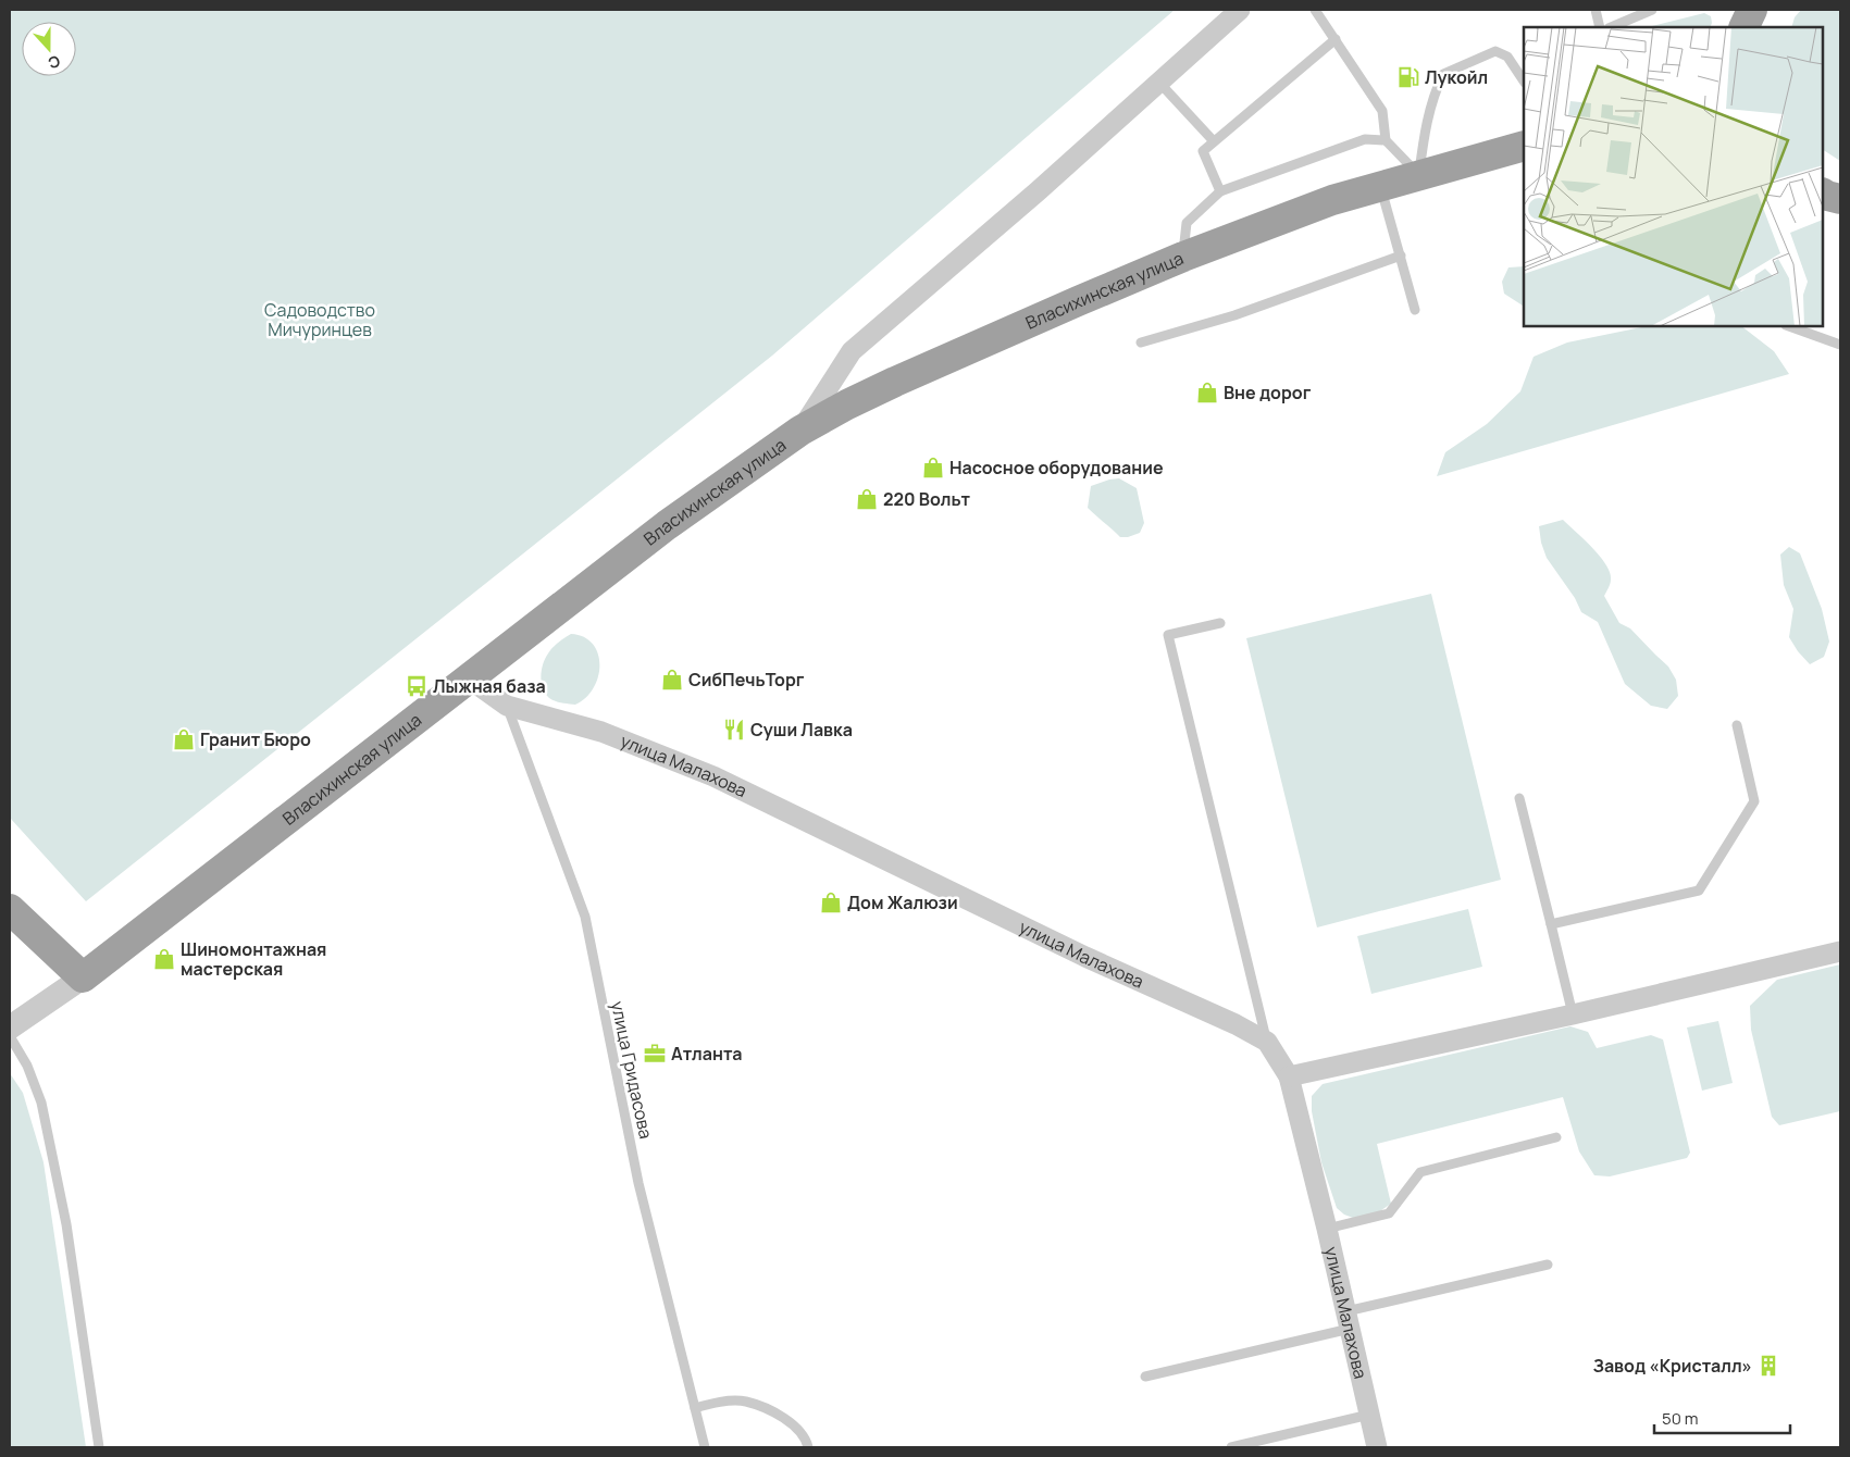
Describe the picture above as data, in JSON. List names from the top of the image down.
{
  "streets": {
    "highway": ["Власихинская улица"],
    "street": ["улица Малахова"],
    "lane": ["улица Гридасова"]
  },
  "crossings": [
    ["улица Малахова", "улица Гридасова"]
  ],
  "parks": ["Садоводство Мичуринцев"],
  "places": {
    "fuel station": ["Лукойл"],
    "shop": [
      "Вне дорог",
      "Насосное оборудование",
      "220 Вольт",
      "СибПечьТорг",
      "Гранит Бюро",
      "Дом Жалюзи",
      "Шиномонтажная мастерская"
    ],
    "bus stop": ["Лыжная база"],
    "restaurant": ["Суши Лавка"],
    "office": ["Атланта"],
    "building": ["Завод «Кристалл»"]
  },
  "scale_bar": "50 m",
  "north": "bottom"
}
